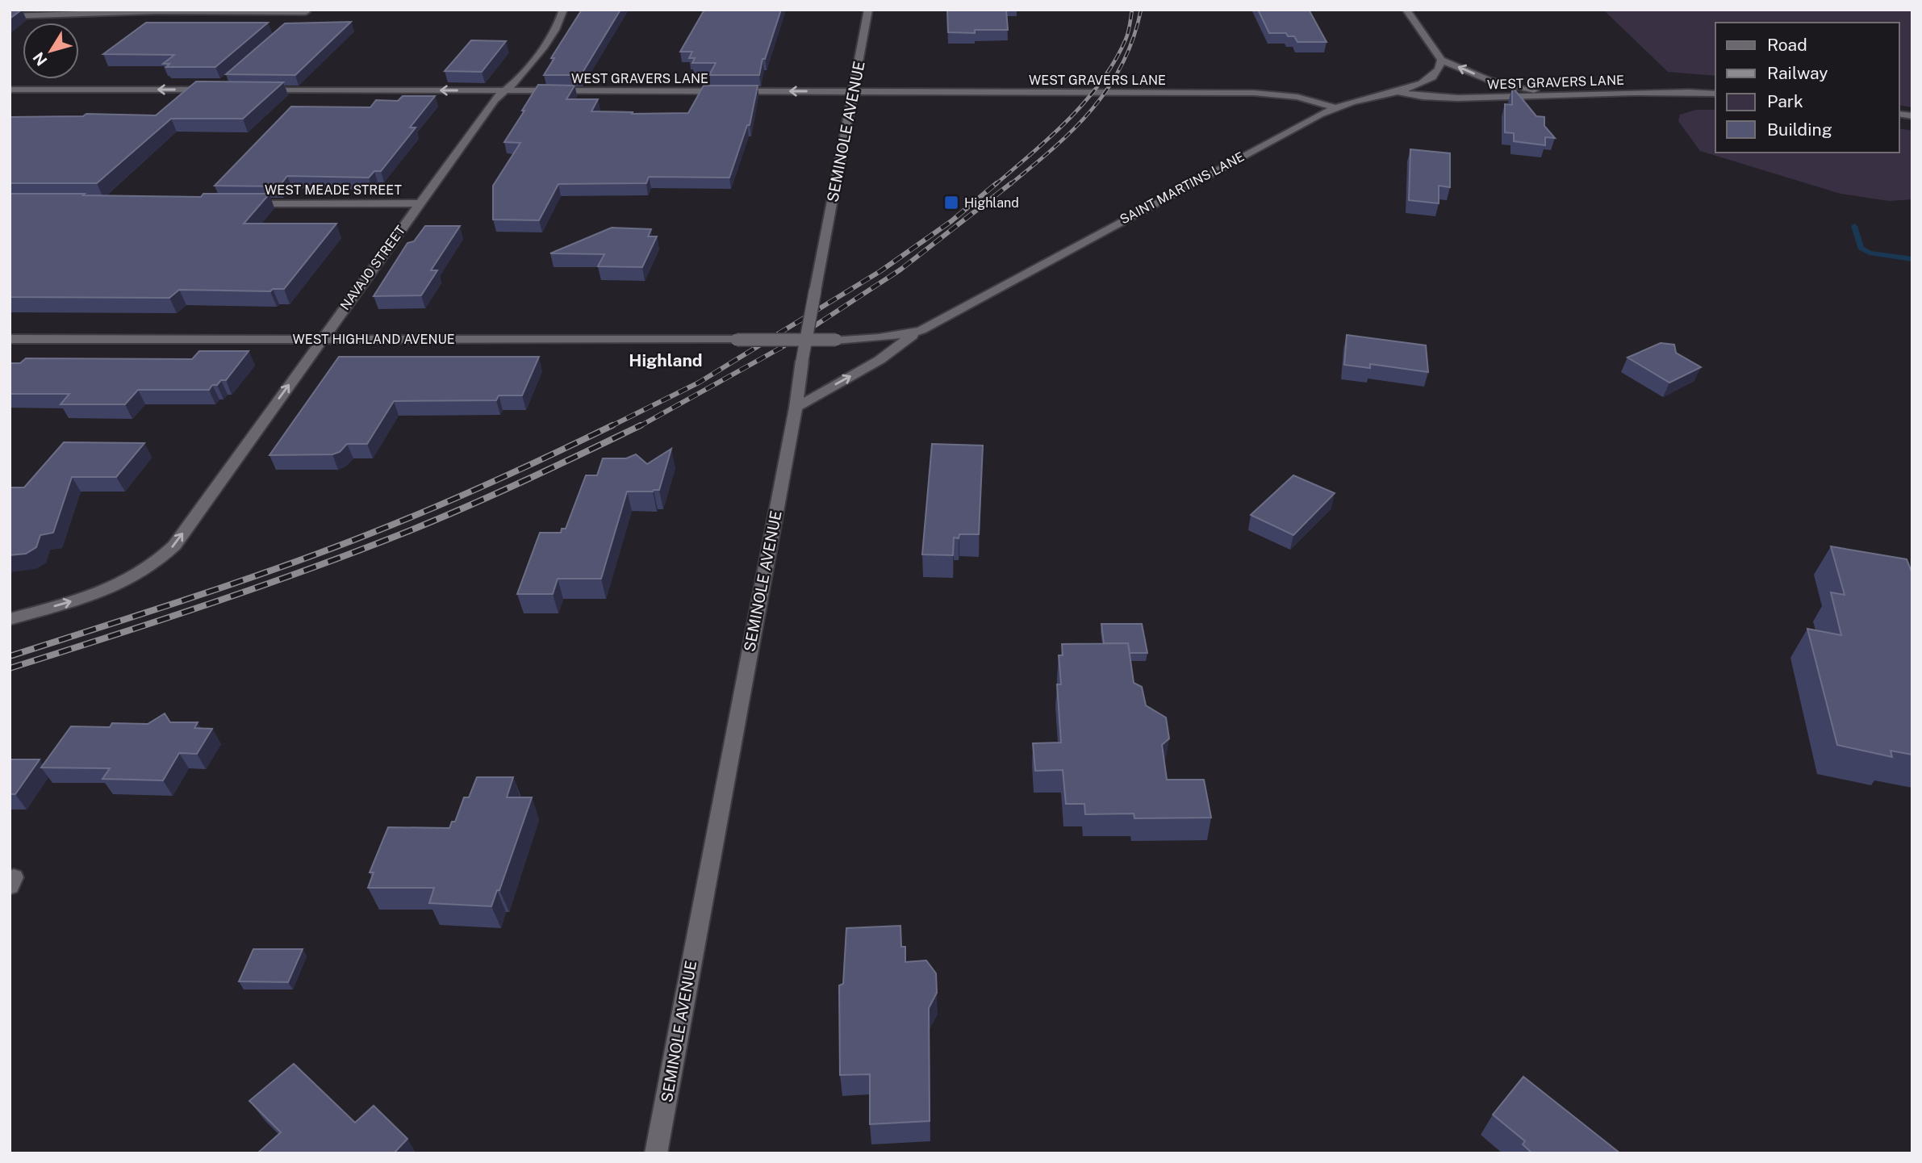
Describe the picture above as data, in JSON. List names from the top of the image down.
{
  "streets": {
    "street": [
      "WEST GRAVERS LANE",
      "SEMINOLE AVENUE",
      "SAINT MARTINS LANE",
      "WEST MEADE STREET",
      "NAVAJO STREET",
      "WEST HIGHLAND AVENUE"
    ]
  },
  "crossings": [
    ["WEST GRAVERS LANE", "SEMINOLE AVENUE"],
    ["WEST GRAVERS LANE", "SAINT MARTINS LANE"],
    ["WEST GRAVERS LANE", "NAVAJO STREET"],
    ["SEMINOLE AVENUE", "SAINT MARTINS LANE"],
    ["SAINT MARTINS LANE", "WEST HIGHLAND AVENUE"],
    ["WEST MEADE STREET", "NAVAJO STREET"],
    ["NAVAJO STREET", "WEST HIGHLAND AVENUE"]
  ],
  "one_way": ["WEST GRAVERS LANE", "NAVAJO STREET"],
  "districts": ["Highland"],
  "places": {
    "transit": ["Highland"]
  },
  "legend": [
    "Road",
    "Railway",
    "Park",
    "Building"
  ],
  "north": "bottom left"
}
